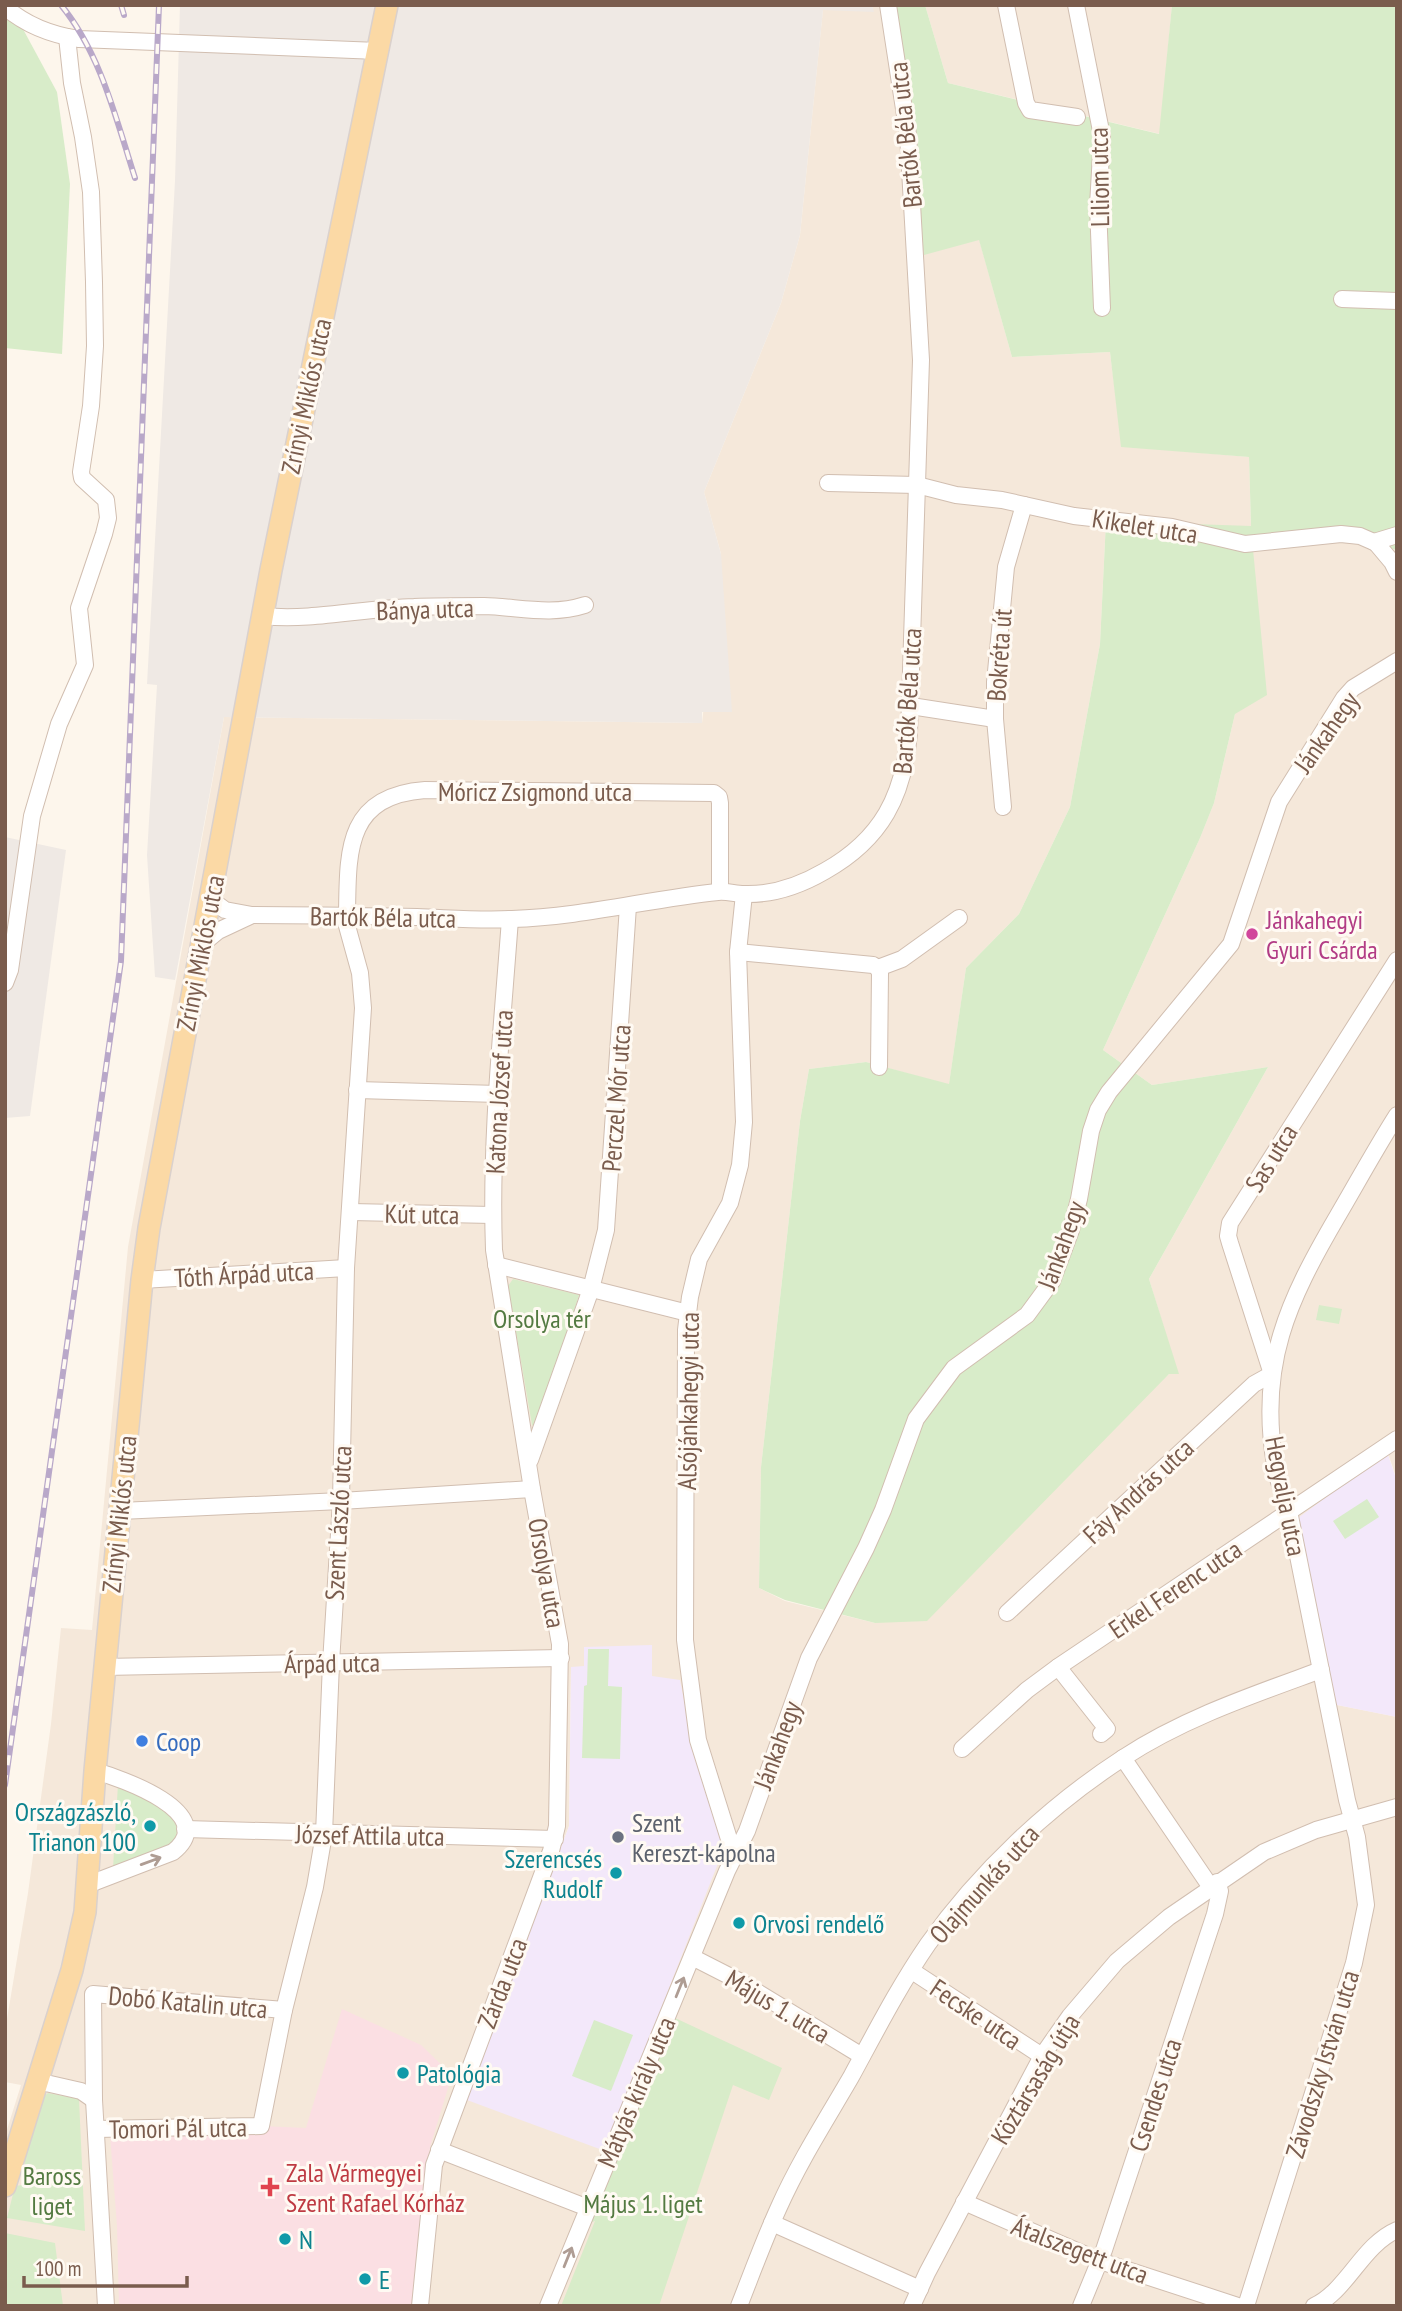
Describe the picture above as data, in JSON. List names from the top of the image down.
{
  "streets": {
    "main road": ["Zrínyi Miklós utca"],
    "street": [
      "Bartók Béla utca",
      "Liliom utca",
      "Kikelet utca",
      "Bánya utca",
      "Bokréta út",
      "Jánkahegy",
      "Móricz Zsigmond utca",
      "Katona József utca",
      "Perczel Mór utca",
      "Sas utca",
      "Kút utca",
      "Tóth Árpád utca",
      "Alsójánkahegyi utca",
      "Fáy András utca",
      "Hegyalja utca",
      "Szent László utca",
      "Orsolya utca",
      "Erkel Ferenc utca",
      "Árpád utca",
      "József Attila utca",
      "Olajmunkás utca",
      "Zárda utca",
      "Dobó Katalin utca",
      "Május 1. utca",
      "Fecske utca",
      "Závodszky István utca",
      "Köztársaság útja",
      "Mátyás király utca",
      "Csendes utca",
      "Tomori Pál utca",
      "Átalszegett utca"
    ]
  },
  "crossings": [
    ["Bartók Béla utca", "Kikelet utca"],
    ["Bartók Béla utca", "Móricz Zsigmond utca"],
    ["Bartók Béla utca", "Katona József utca"],
    ["Bartók Béla utca", "Perczel Mór utca"],
    ["Bartók Béla utca", "Alsójánkahegyi utca"],
    ["Bartók Béla utca", "Szent László utca"],
    ["Zrínyi Miklós utca", "Bánya utca"],
    ["Zrínyi Miklós utca", "Tóth Árpád utca"],
    ["Zrínyi Miklós utca", "Árpád utca"],
    ["Kikelet utca", "Bokréta út"],
    ["Jánkahegy", "Alsójánkahegyi utca"],
    ["Jánkahegy", "Május 1. utca"],
    ["Jánkahegy", "Mátyás király utca"],
    ["Móricz Zsigmond utca", "Szent László utca"],
    ["Katona József utca", "Kút utca"],
    ["Sas utca", "Fáy András utca"],
    ["Sas utca", "Hegyalja utca"],
    ["Kút utca", "Szent László utca"],
    ["Tóth Árpád utca", "Szent László utca"],
    ["Fáy András utca", "Hegyalja utca"],
    ["Hegyalja utca", "Erkel Ferenc utca"],
    ["Hegyalja utca", "Olajmunkás utca"],
    ["Hegyalja utca", "Závodszky István utca"],
    ["Hegyalja utca", "Köztársaság útja"],
    ["Szent László utca", "Árpád utca"],
    ["Szent László utca", "József Attila utca"],
    ["Szent László utca", "Dobó Katalin utca"],
    ["Szent László utca", "Tomori Pál utca"],
    ["Orsolya utca", "Árpád utca"],
    ["Orsolya utca", "Zárda utca"],
    ["Árpád utca", "Zárda utca"],
    ["József Attila utca", "Zárda utca"],
    ["Olajmunkás utca", "Május 1. utca"],
    ["Olajmunkás utca", "Fecske utca"],
    ["Május 1. utca", "Mátyás király utca"],
    ["Fecske utca", "Köztársaság útja"],
    ["Závodszky István utca", "Köztársaság útja"],
    ["Köztársaság útja", "Csendes utca"],
    ["Köztársaság útja", "Átalszegett utca"],
    ["Csendes utca", "Átalszegett utca"]
  ],
  "one_way": ["Mátyás király utca"],
  "parks": ["Orsolya tér", "Baross liget", "Május 1. liget"],
  "places": {
    "other": [
      "Jánkahegyi Gyuri Csárda",
      "Coop",
      "Országzászló, Trianon 100",
      "Szent Kereszt-kápolna",
      "Szerencsés Rudolf",
      "Orvosi rendelő",
      "Patológia",
      "N",
      "E"
    ],
    "health": ["Zala Vármegyei Szent Rafael Kórház"]
  },
  "scale_bar": "100 m"
}
